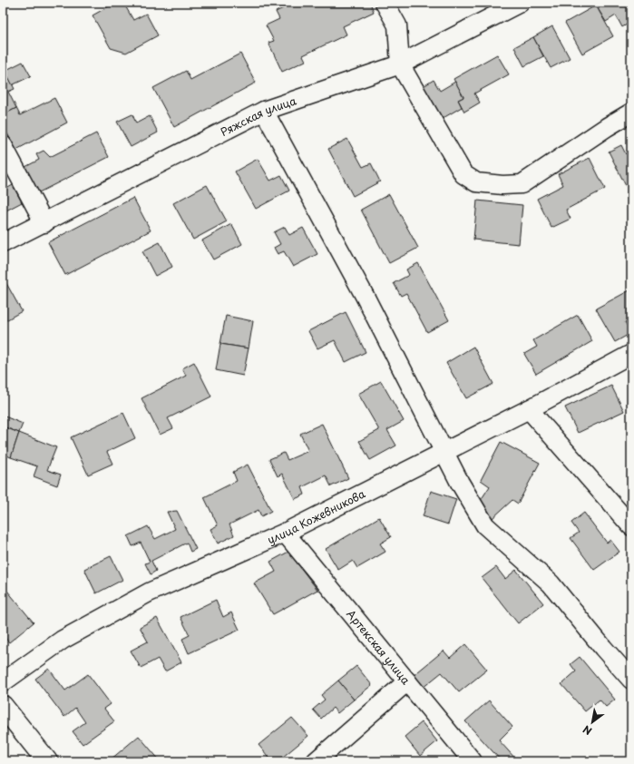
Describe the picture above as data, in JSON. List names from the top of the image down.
{
  "streets": {
    "street": ["Ряжская улица", "улица Кожевникова", "Артекская улица"]
  },
  "crossings": [
    ["улица Кожевникова", "Артекская улица"]
  ],
  "north": "bottom left"
}
